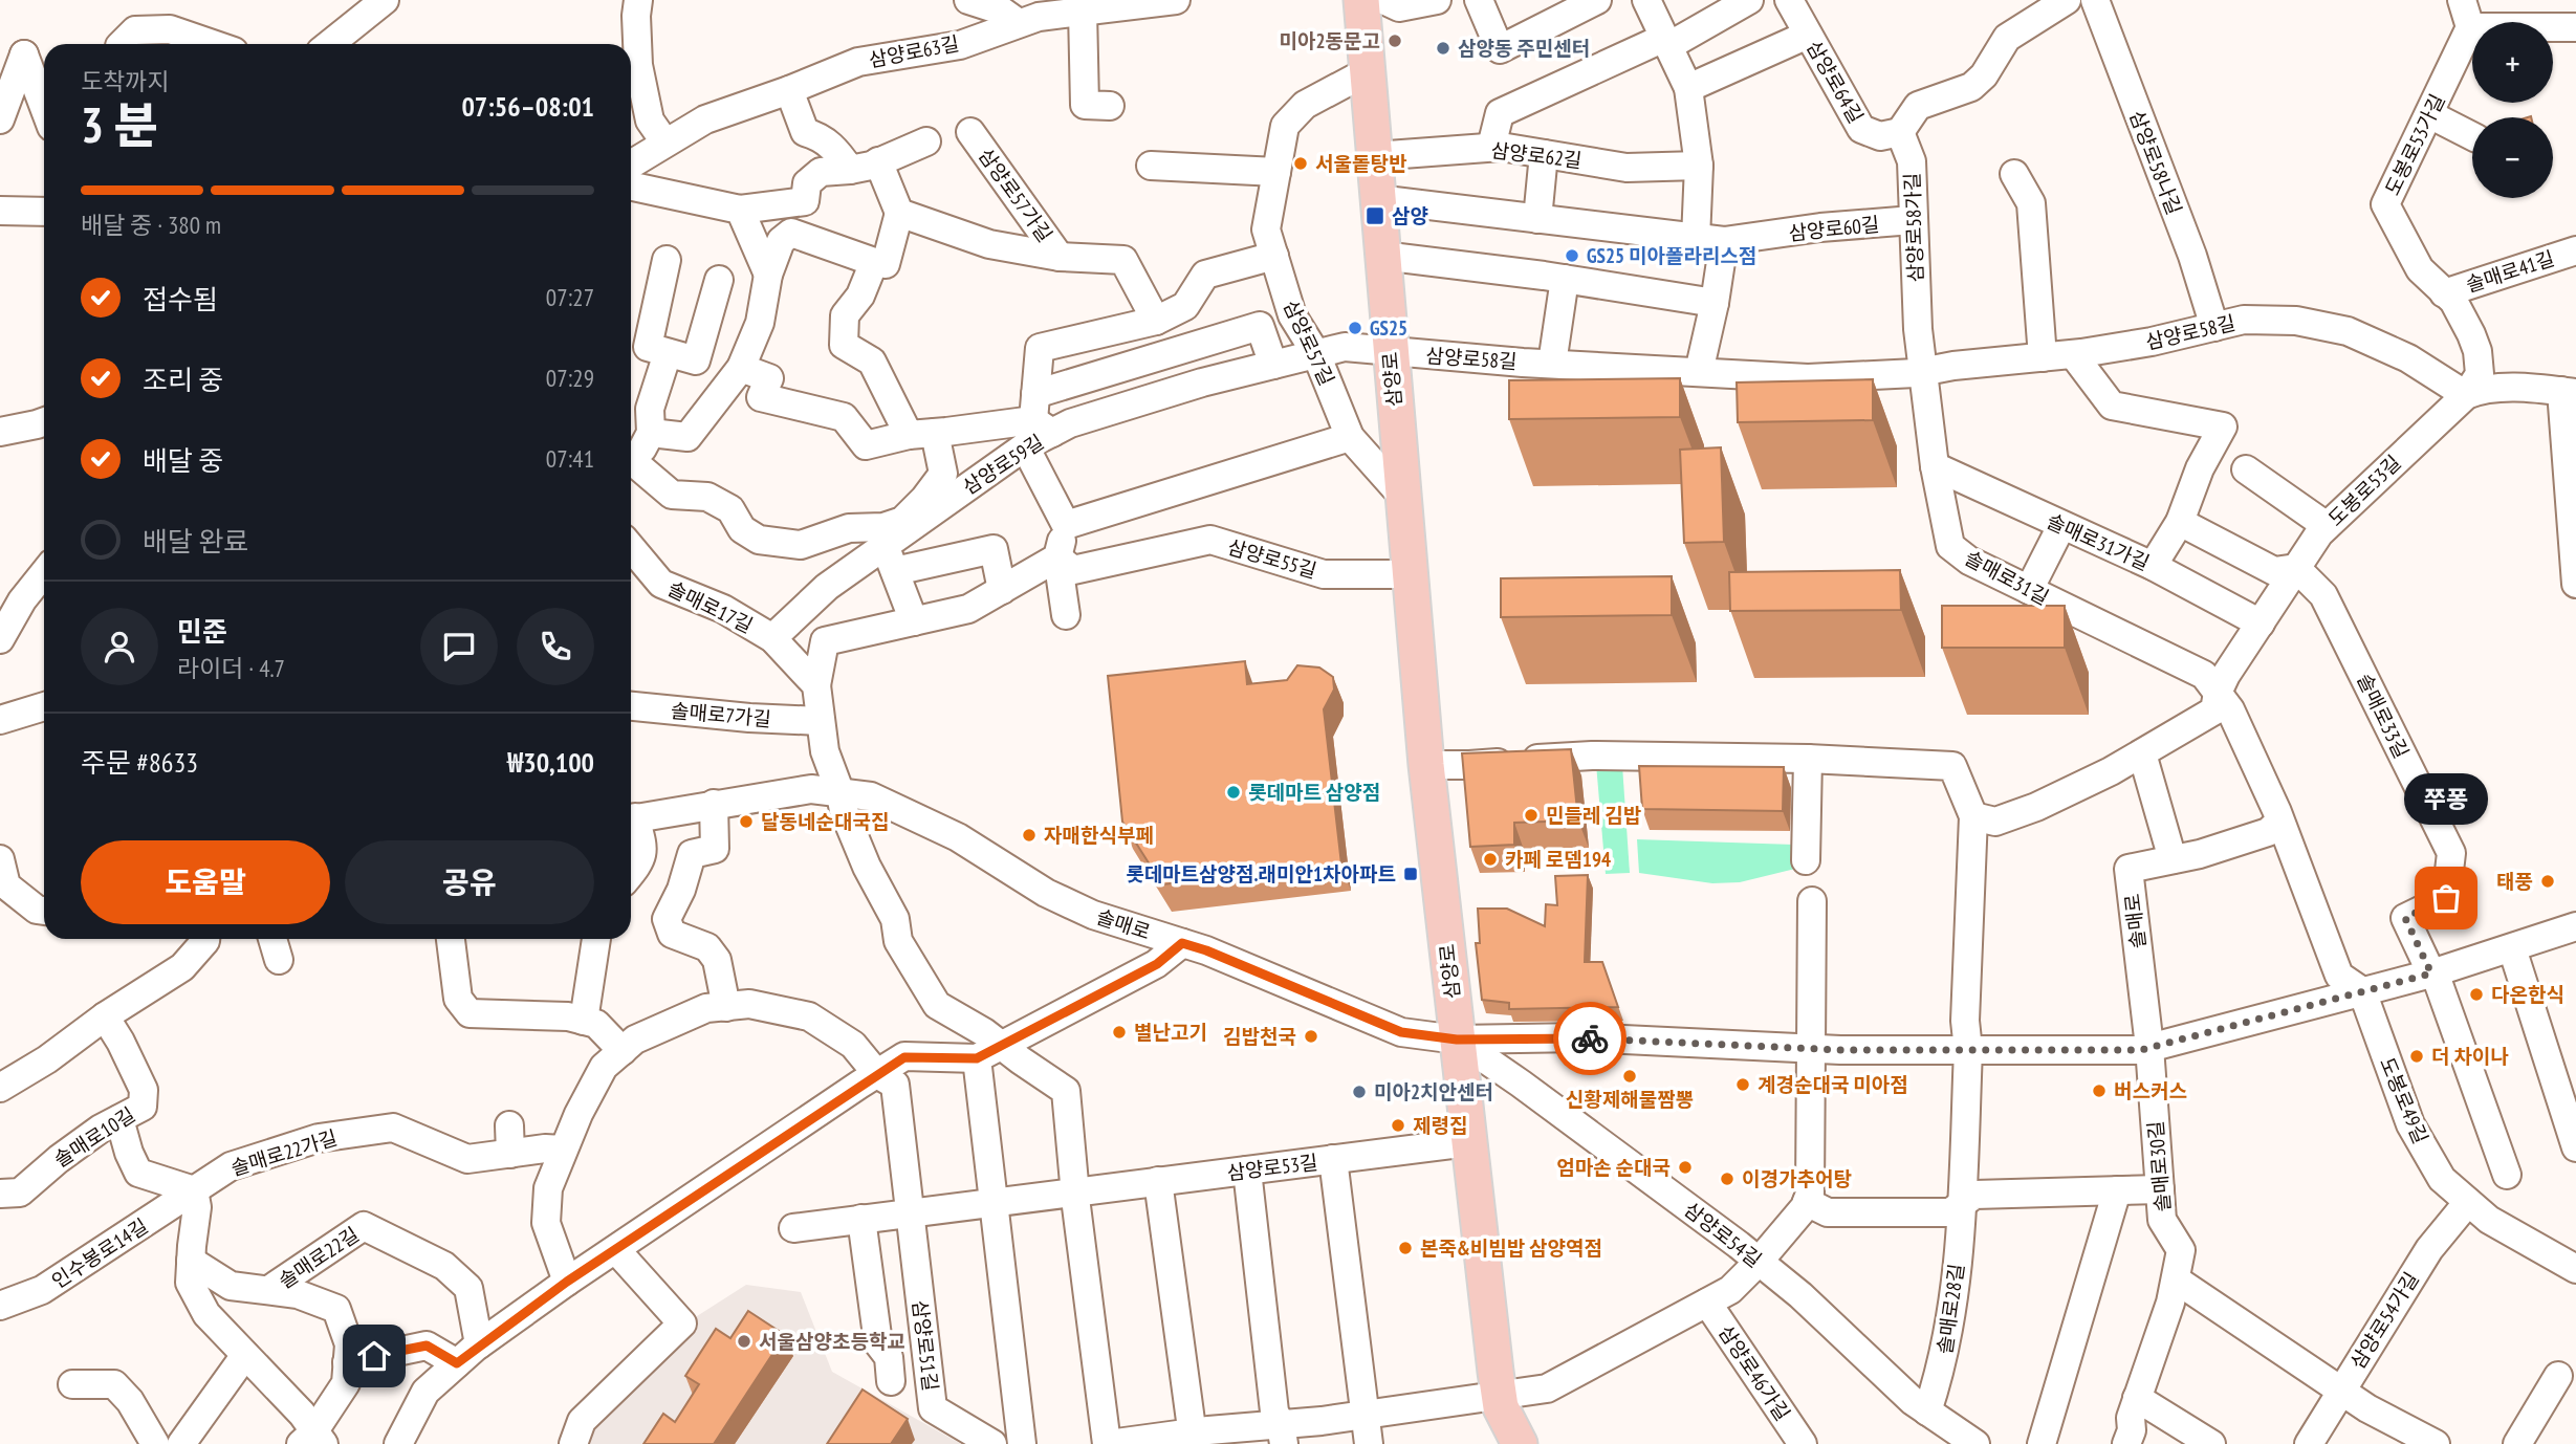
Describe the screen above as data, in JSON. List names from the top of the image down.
{
  "streets": {
    "main road": ["삼양로"],
    "street": [
      "삼양로63길",
      "삼양로64길",
      "도봉로53가길",
      "삼양로62길",
      "삼양로58나길",
      "삼양로57가길",
      "삼양로58가길",
      "삼양로60길",
      "솔매로41길",
      "삼양로58길",
      "삼양로57길",
      "삼양로59길",
      "도봉로53길",
      "솔매로31가길",
      "삼양로55길",
      "솔매로31길",
      "솔매로17길",
      "솔매로7가길",
      "솔매로33길",
      "솔매로",
      "도봉로49길",
      "솔매로10길",
      "솔매로22가길",
      "솔매로30길",
      "삼양로53길",
      "삼양로54길",
      "인수봉로14길",
      "솔매로22길",
      "솔매로28길",
      "삼양로54가길",
      "삼양로51길",
      "삼양로46가길"
    ]
  },
  "crossings": [
    ["삼양로64길", "삼양로58가길"],
    ["도봉로53가길", "솔매로41길"],
    ["도봉로53가길", "삼양로58길"],
    ["도봉로53가길", "도봉로53길"],
    ["삼양로62길", "삼양로"],
    ["삼양로58나길", "삼양로58길"],
    ["삼양로58가길", "삼양로60길"],
    ["삼양로58가길", "삼양로58길"],
    ["삼양로58가길", "솔매로31길"],
    ["삼양로60길", "삼양로"],
    ["삼양로58길", "삼양로"],
    ["삼양로58길", "삼양로59길"],
    ["삼양로58길", "도봉로53길"],
    ["삼양로58길", "솔매로31길"],
    ["삼양로57길", "삼양로"],
    ["삼양로57길", "삼양로59길"],
    ["삼양로", "삼양로59길"],
    ["삼양로", "삼양로55길"],
    ["삼양로", "솔매로"],
    ["삼양로", "삼양로53길"],
    ["삼양로", "삼양로54길"],
    ["삼양로59길", "솔매로17길"],
    ["도봉로53길", "솔매로31가길"],
    ["도봉로53길", "솔매로31길"],
    ["도봉로53길", "솔매로33길"],
    ["솔매로31가길", "솔매로31길"],
    ["솔매로31길", "솔매로"],
    ["솔매로31길", "도봉로49길"],
    ["솔매로33길", "솔매로"],
    ["솔매로", "도봉로49길"],
    ["솔매로", "솔매로30길"],
    ["솔매로", "삼양로54길"],
    ["솔매로", "솔매로28길"],
    ["도봉로49길", "삼양로54가길"],
    ["솔매로22가길", "인수봉로14길"],
    ["삼양로53길", "삼양로51길"],
    ["삼양로54길", "솔매로28길"]
  ],
  "places": {
    "other": [
      "미아2동문고",
      "삼양동 주민센터",
      "서울돝탕반",
      "GS25 미아폴라리스점",
      "GS25",
      "롯데마트 삼양점",
      "민들레 김밥",
      "달동네순대국집",
      "자매한식부페",
      "카페 로뎀194",
      "태풍",
      "쭈퐁",
      "다온한식",
      "별난고기",
      "김밥천국",
      "더 차이나",
      "신황제해물짬뽕",
      "계경순대국 미아점",
      "버스커스",
      "미아2치안센터",
      "제령집",
      "엄마손 순대국",
      "이경가추어탕",
      "본죽&비빔밥 삼양역점",
      "서울삼양초등학교"
    ],
    "transit": ["삼양", "롯데마트삼양점.래미안1차아파트"]
  },
  "page": {
    "map_buttons": ["+", "−"],
    "heading": ["3 분", "도착까지", "07:56–08:01"],
    "panel": [
      "민준",
      "라이더 · 4.7",
      "주문 #8633",
      "₩30,100"
    ],
    "bar": "배달 중 · 380 m",
    "list": [
      ["접수됨", "07:27"],
      ["조리 중", "07:29"],
      ["배달 중", "07:41"],
      "배달 완료"
    ],
    "bubble": "쭈퐁",
    "buttons": ["도움말", "공유"]
  }
}
